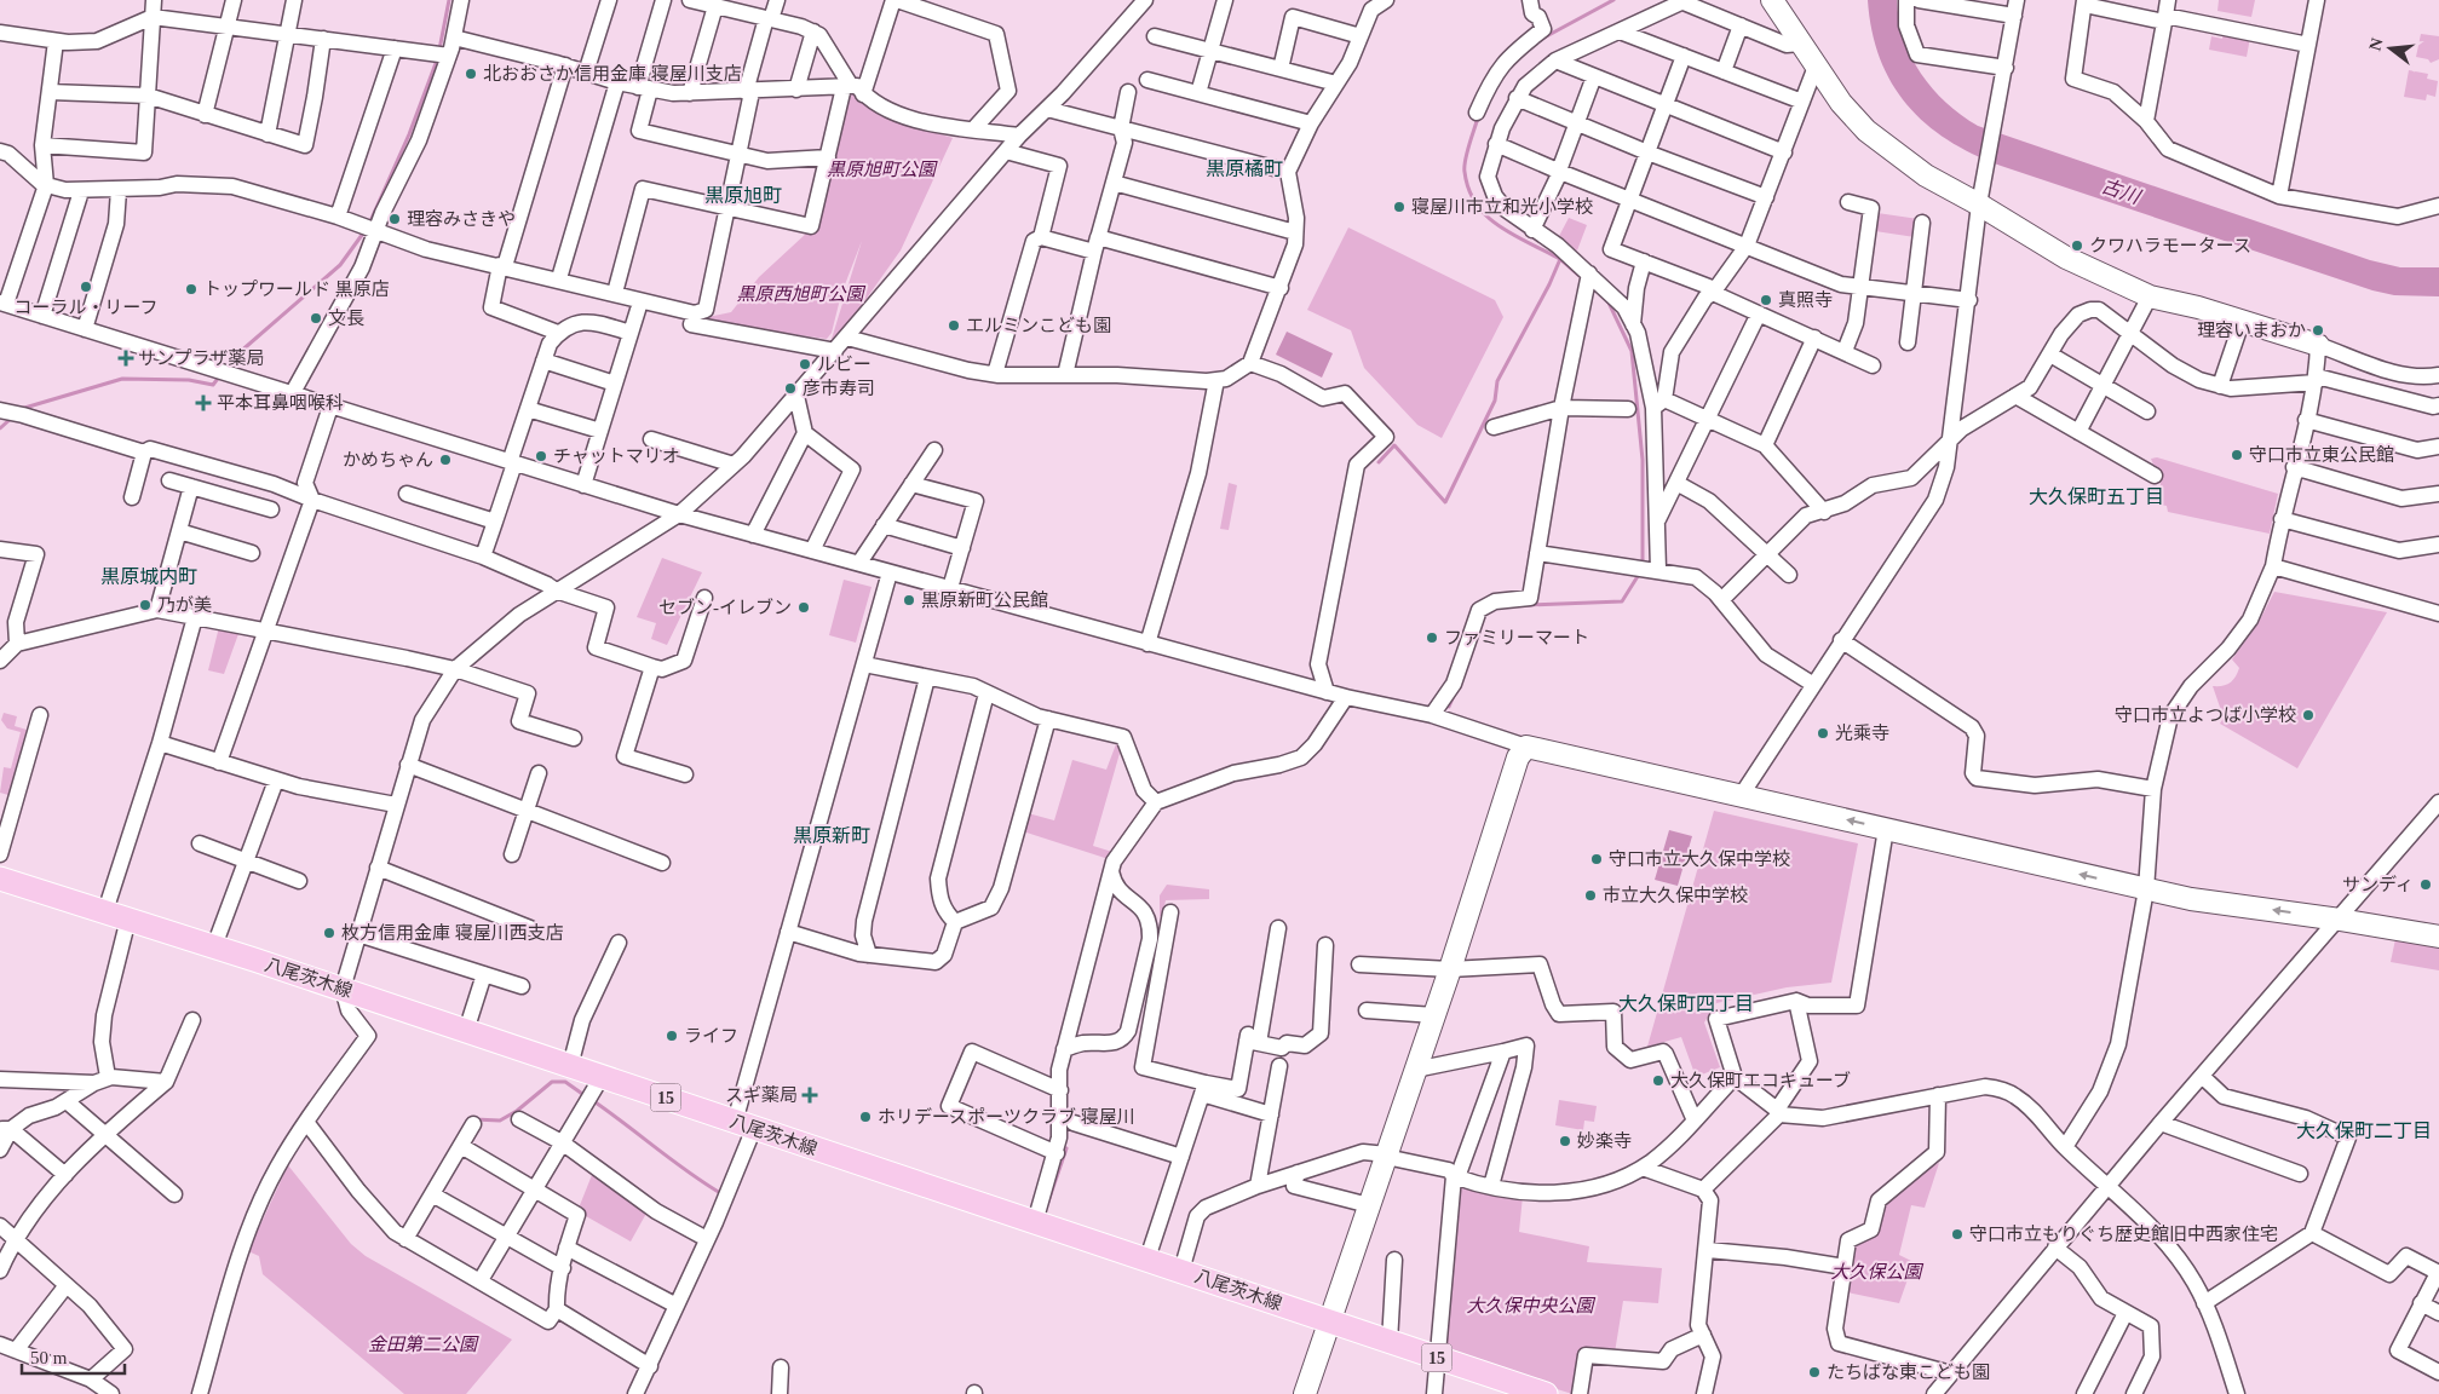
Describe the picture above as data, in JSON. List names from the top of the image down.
{
  "streets": {
    "main road": ["八尾茨木線", "15"]
  },
  "districts": [
    "黒原橘町",
    "黒原旭町",
    "大久保町五丁目",
    "黒原城内町",
    "黒原新町",
    "大久保町四丁目",
    "大久保町二丁目"
  ],
  "water": ["古川"],
  "parks": [
    "黒原旭町公園",
    "黒原西旭町公園",
    "大久保公園",
    "大久保中央公園",
    "金田第二公園"
  ],
  "places": {
    "other": [
      "北おおさか信用金庫 寝屋川支店",
      "寝屋川市立和光小学校",
      "理容みさきや",
      "クワハラモータース",
      "コーラル・リーフ",
      "トップワールド 黒原店",
      "真照寺",
      "文長",
      "エルミンこども園",
      "理容いまおか",
      "ルビー",
      "彦市寿司",
      "守口市立東公民館",
      "チャットマリオ",
      "かめちゃん",
      "黒原新町公民館",
      "乃が美",
      "セブン-イレブン",
      "ファミリーマート",
      "守口市立よつば小学校",
      "光乘寺",
      "守口市立大久保中学校",
      "サンディ",
      "市立大久保中学校",
      "枚方信用金庫 寝屋川西支店",
      "ライフ",
      "大久保町エコキューブ",
      "ホリデースポーツクラブ 寝屋川",
      "妙楽寺",
      "守口市立もりぐち歴史館旧中西家住宅",
      "たちばな東こども園"
    ],
    "health": ["サンプラザ薬局", "平本耳鼻咽喉科", "スギ薬局"]
  },
  "scale_bar": "50 m",
  "north": "left"
}
